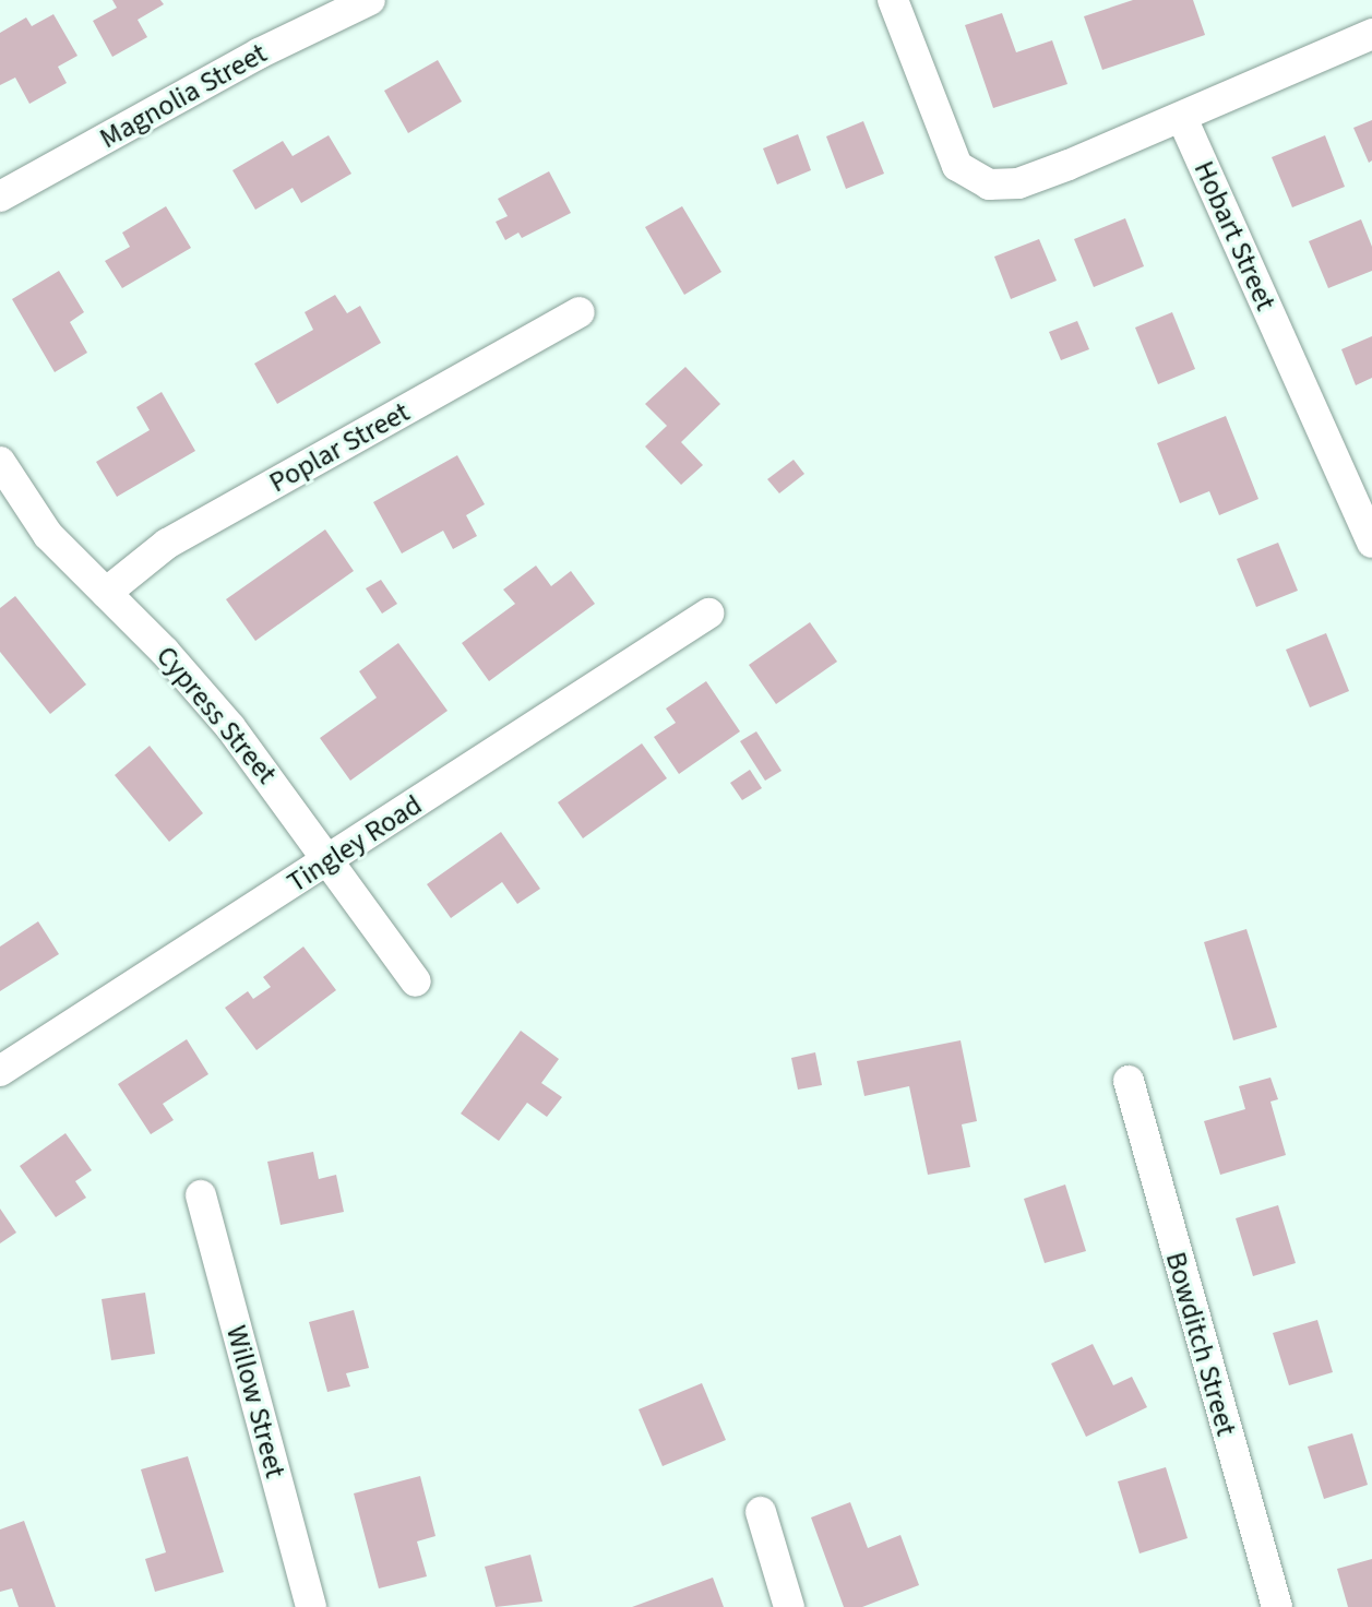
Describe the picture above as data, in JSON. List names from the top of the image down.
{
  "streets": {
    "street": [
      "Magnolia Street",
      "Hobart Street",
      "Poplar Street",
      "Cypress Street",
      "Tingley Road",
      "Bowditch Street",
      "Willow Street"
    ]
  },
  "crossings": [
    ["Poplar Street", "Cypress Street"],
    ["Cypress Street", "Tingley Road"]
  ]
}
